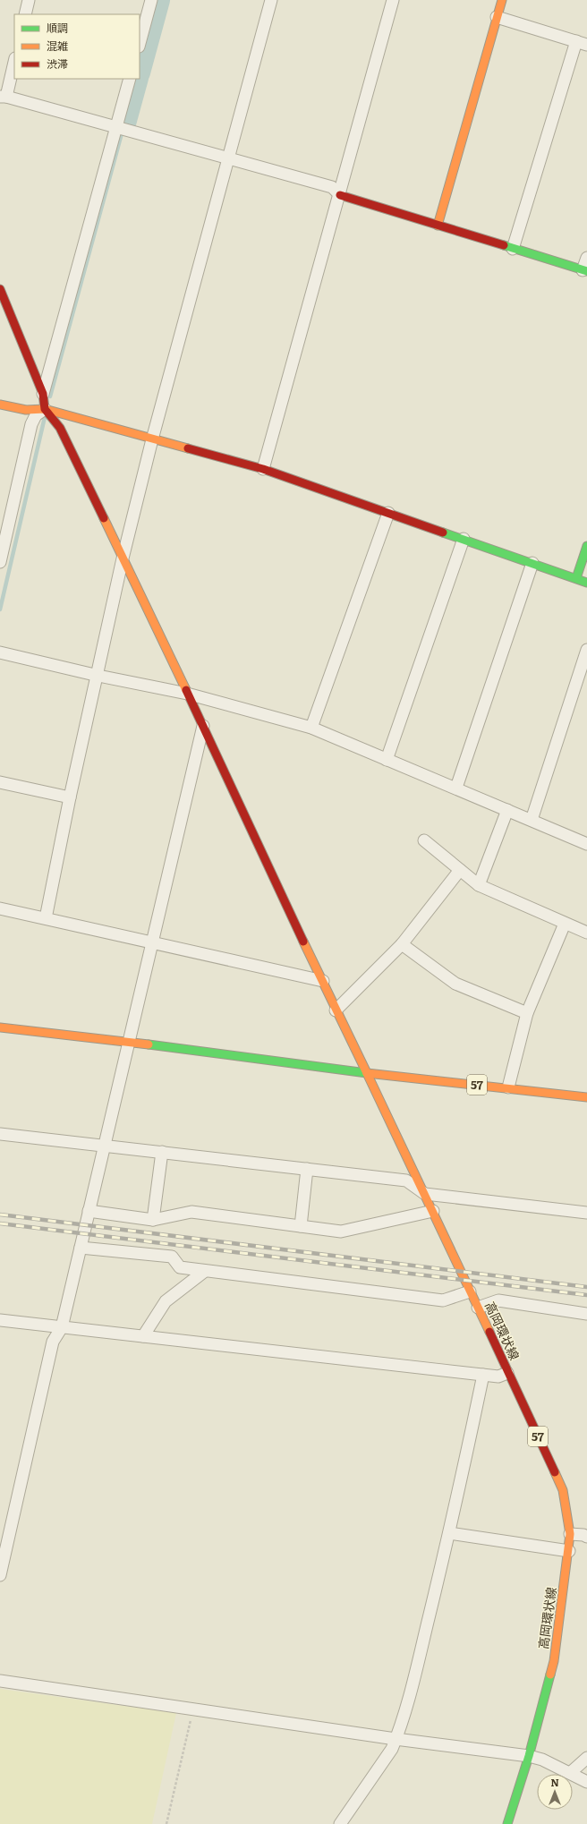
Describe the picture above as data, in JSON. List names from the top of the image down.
{
  "streets": {
    "street": ["57", "高岡環状線"]
  },
  "crossings": [
    ["57", "高岡環状線"]
  ],
  "legend": ["順調", "混雑", "渋滞"],
  "north": "top"
}
